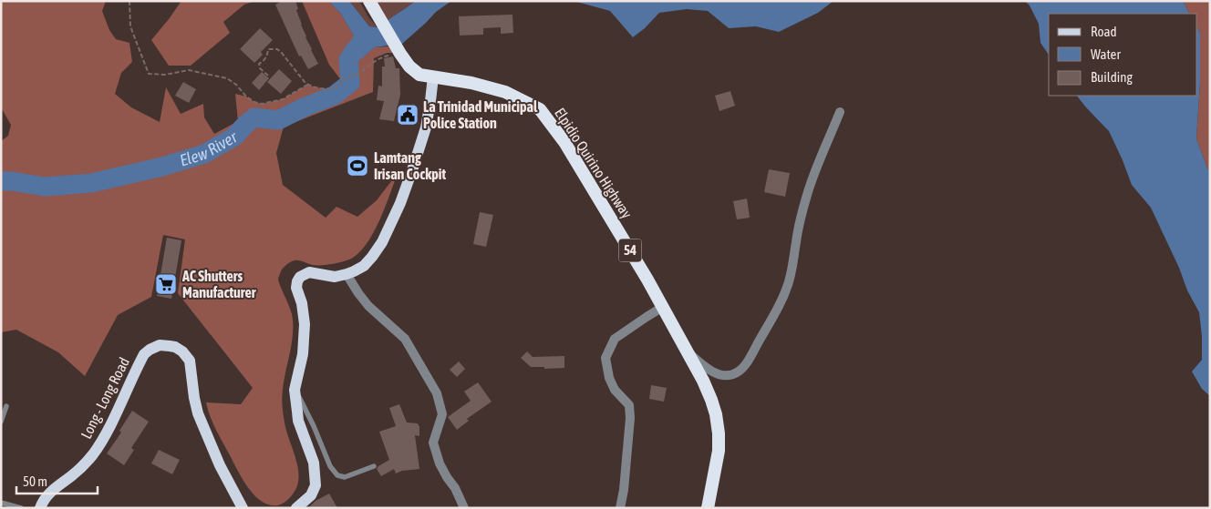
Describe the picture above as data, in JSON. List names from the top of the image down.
{
  "streets": {
    "highway": ["Elpidio Quirino Highway", "54"],
    "main road": ["Long - Long Road"]
  },
  "water": ["Elew River"],
  "places": {
    "public building": ["La Trinidad Municipal Police Station"],
    "sports": ["Lamtang Irisan Cockpit"],
    "supermarket": ["AC Shutters Manufacturer"]
  },
  "legend": ["Road", "Water", "Building"],
  "scale_bar": "50 m"
}
